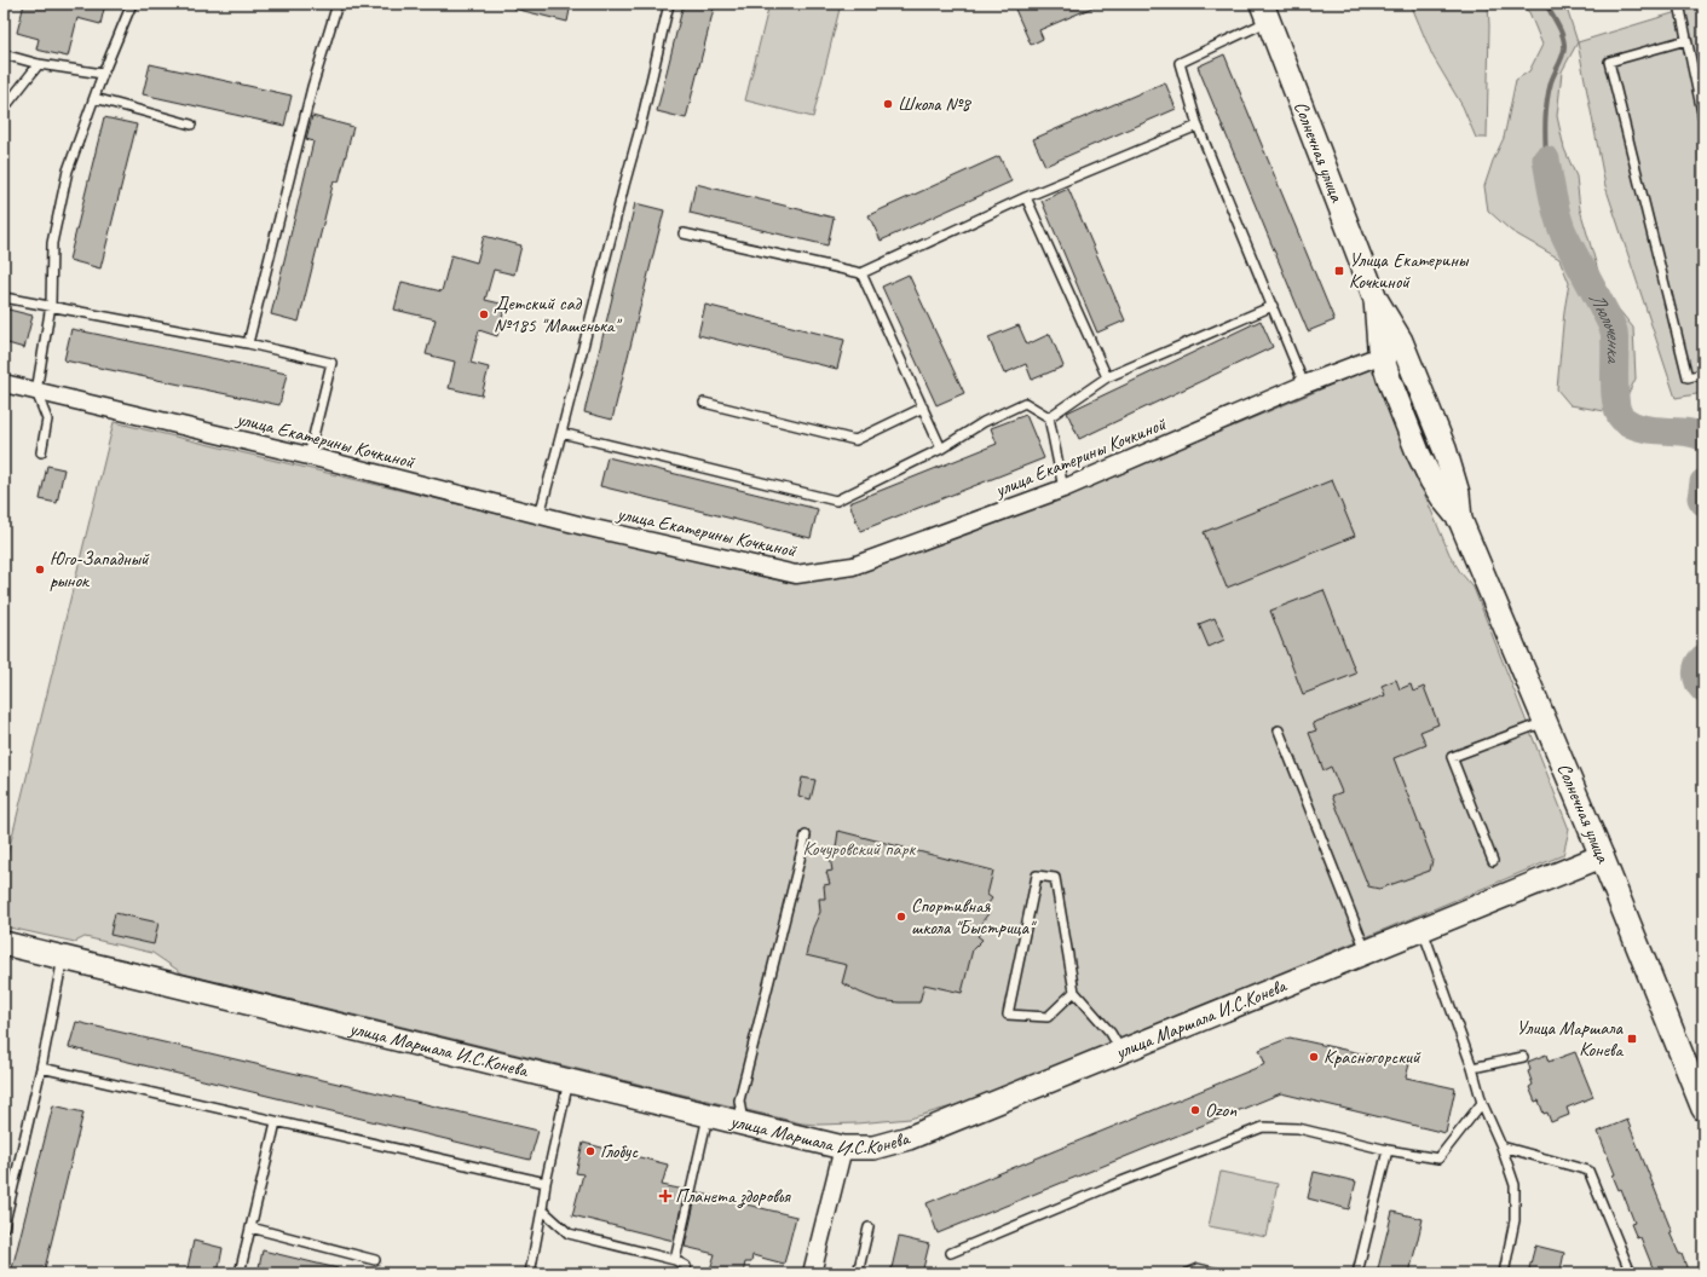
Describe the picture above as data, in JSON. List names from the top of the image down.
{
  "streets": {
    "main road": ["Солнечная улица", "улица Маршала И.С.Конева"],
    "street": ["улица Екатерины Кочкиной"]
  },
  "crossings": [
    ["Солнечная улица", "улица Екатерины Кочкиной"],
    ["Солнечная улица", "улица Маршала И.С.Конева"]
  ],
  "water": ["Люльченка"],
  "parks": ["Кочуровский парк"],
  "places": {
    "other": [
      "Школа №8",
      "Детский сад №185 \"Машенька\"",
      "Юго-Западный рынок",
      "Спортивная школа \"Быстрица\"",
      "Красногорский",
      "Ozon",
      "Глобус"
    ],
    "transit": ["Улица Екатерины Кочкиной", "Улица Маршала Конева"],
    "health": ["Планета здоровья"]
  }
}
